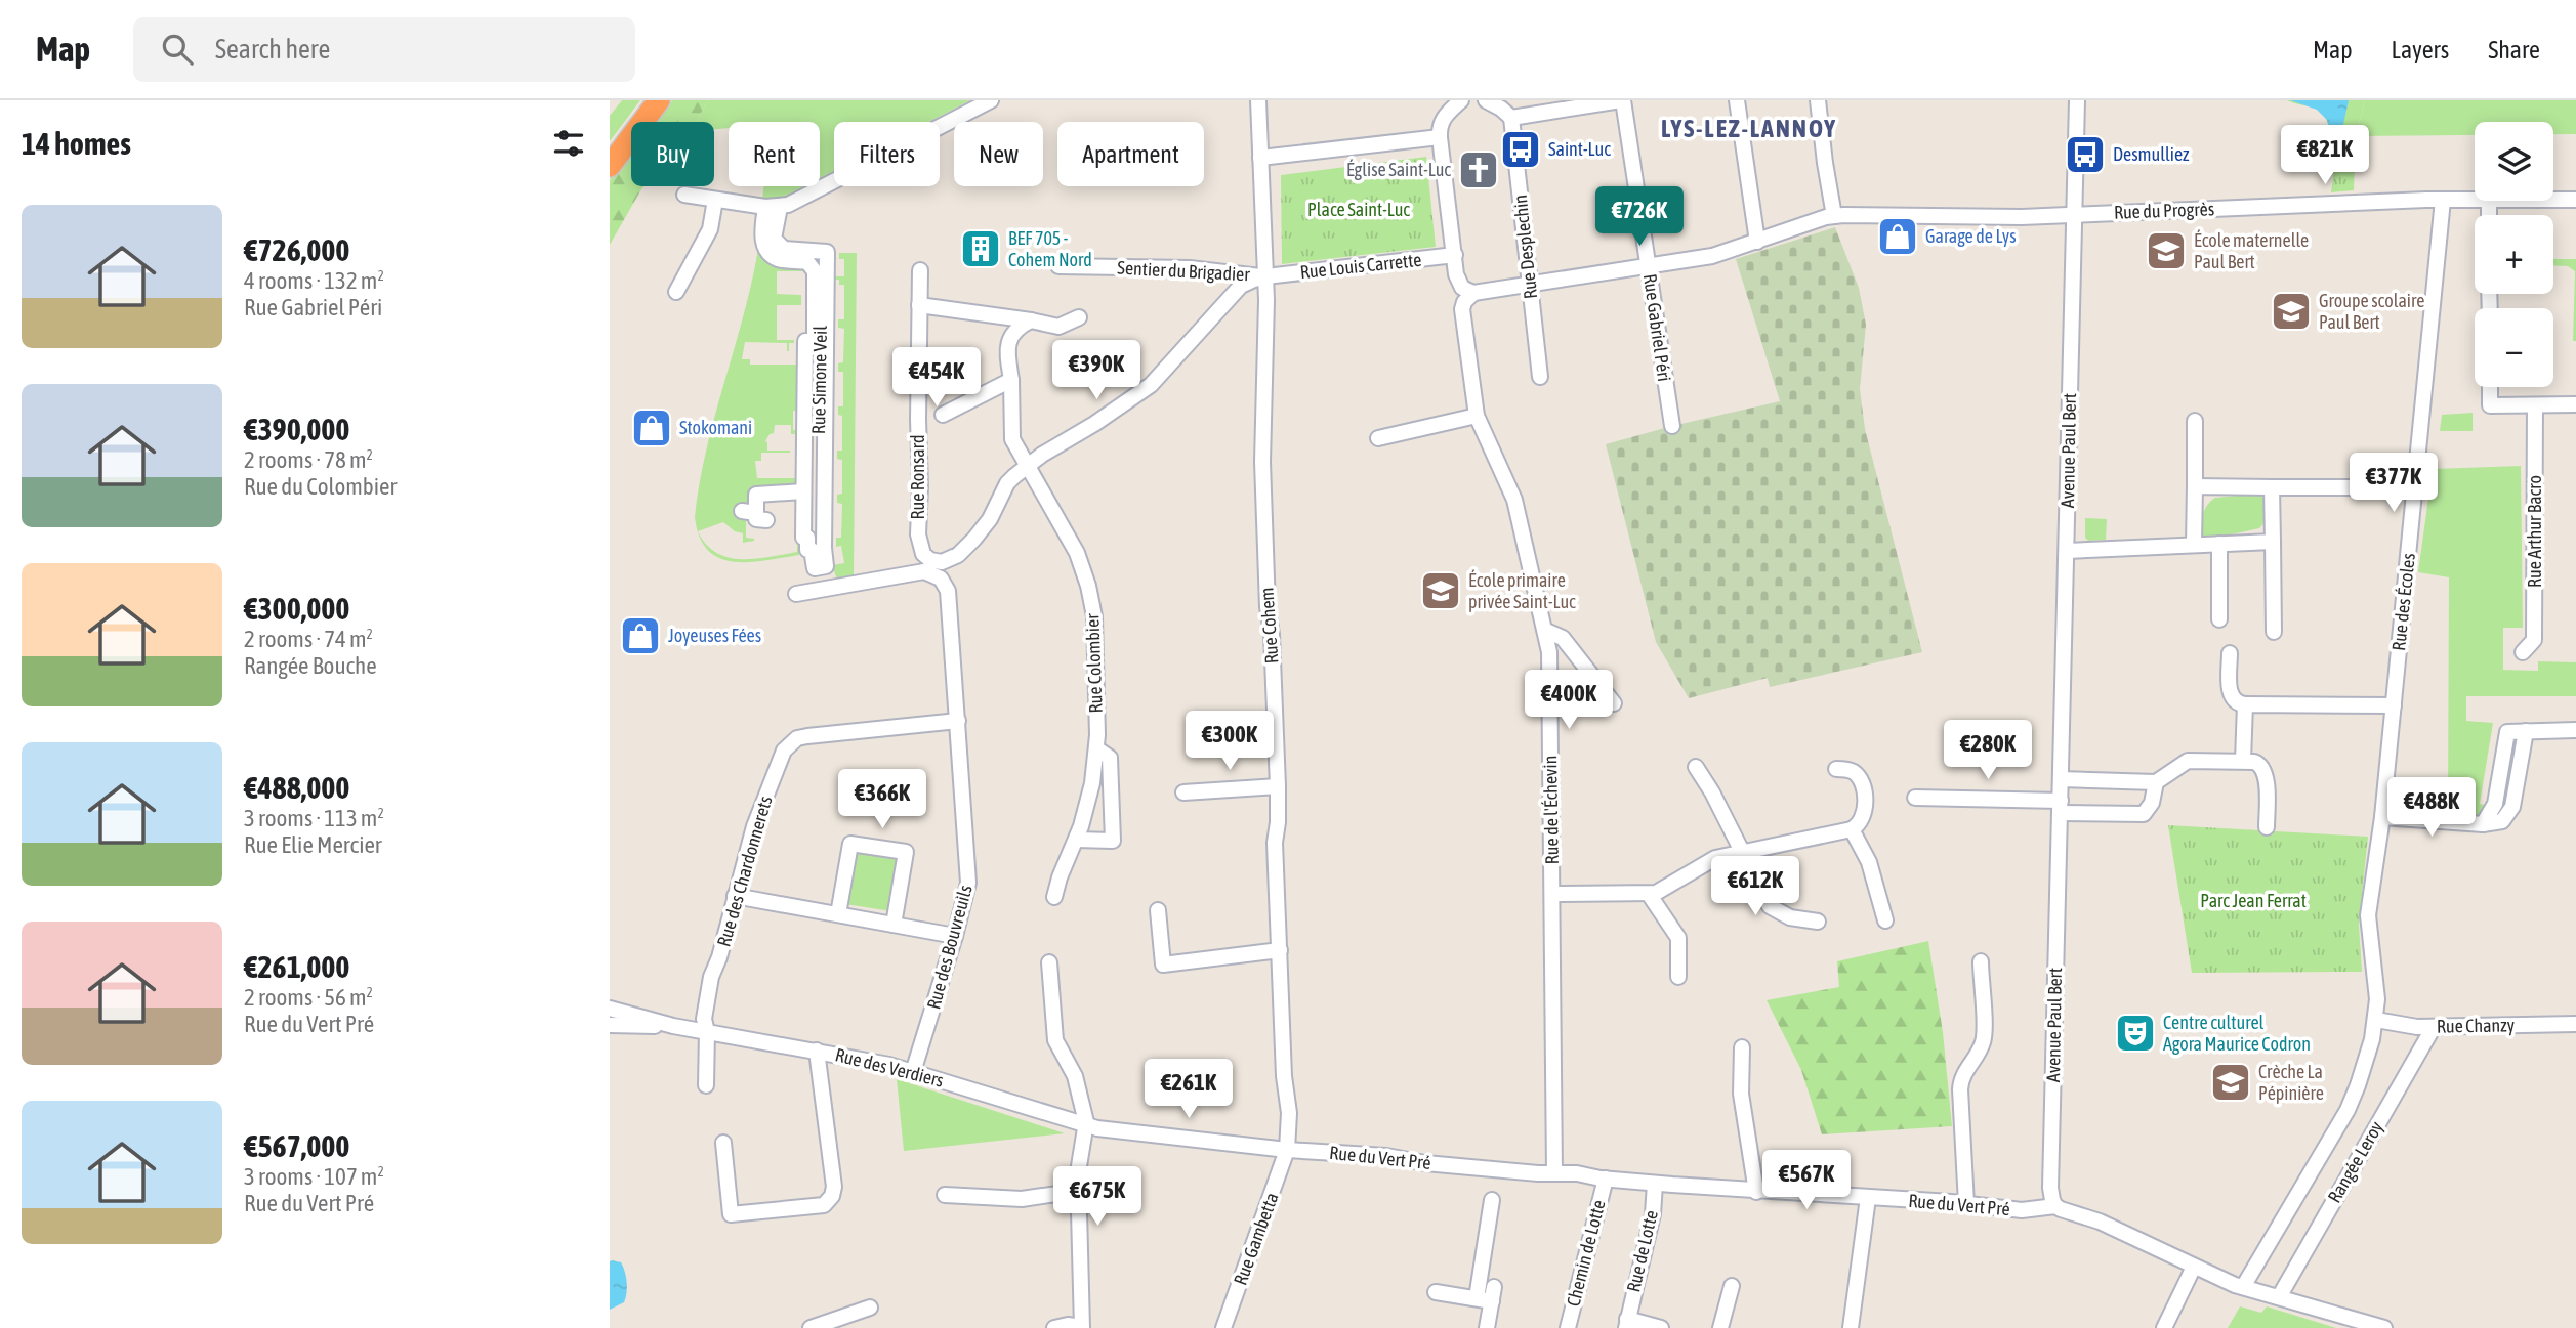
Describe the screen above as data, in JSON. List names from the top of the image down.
{
  "streets": {
    "street": [
      "Rue du Progrès",
      "Rue Desplechin",
      "Rue Louis Carrette",
      "Sentier du Brigadier",
      "Rue Gabriel Péri",
      "Avenue Paul Bert",
      "Rue Ronsard",
      "Rue Arthur Bacro",
      "Rue des Écoles",
      "Rue Cohem",
      "Rue Colombier",
      "Rue de l'Échevin",
      "Rue des Chardonnerets",
      "Rue des Bouvreuils",
      "Rue Chanzy",
      "Rue des Verdiers",
      "Rue du Vert Pré",
      "Rangée Leroy",
      "Rue Gambetta",
      "Rue de Lotte",
      "Chemin de Lotte"
    ]
  },
  "crossings": [
    ["Rue du Progrès", "Rue Desplechin"],
    ["Rue du Progrès", "Rue Gabriel Péri"],
    ["Rue du Progrès", "Avenue Paul Bert"],
    ["Rue du Progrès", "Rue des Écoles"],
    ["Rue Louis Carrette", "Sentier du Brigadier"],
    ["Rue Louis Carrette", "Rue Cohem"],
    ["Sentier du Brigadier", "Rue Cohem"],
    ["Avenue Paul Bert", "Rue du Vert Pré"],
    ["Rue Ronsard", "Rue des Bouvreuils"],
    ["Rue des Écoles", "Rue Chanzy"],
    ["Rue Cohem", "Rue du Vert Pré"],
    ["Rue Cohem", "Rue Gambetta"],
    ["Rue de l'Échevin", "Rue du Vert Pré"],
    ["Rue des Chardonnerets", "Rue des Bouvreuils"],
    ["Rue des Chardonnerets", "Rue des Verdiers"],
    ["Rue des Bouvreuils", "Rue des Verdiers"],
    ["Rue Chanzy", "Rangée Leroy"],
    ["Rue des Verdiers", "Rue du Vert Pré"],
    ["Rue du Vert Pré", "Rangée Leroy"],
    ["Rue du Vert Pré", "Rue Gambetta"],
    ["Rue du Vert Pré", "Rue de Lotte"],
    ["Rue du Vert Pré", "Chemin de Lotte"]
  ],
  "districts": ["LYS-LEZ-LANNOY"],
  "parks": ["Place Saint-Luc", "Parc Jean Ferrat"],
  "places": {
    "bus stop": ["Saint-Luc", "Desmulliez"],
    "church": ["Église Saint-Luc"],
    "shop": ["Garage de Lys", "Stokomani", "Joyeuses Fées"],
    "building": ["BEF 705 - Cohem Nord"],
    "school or university": [
      "École maternelle Paul Bert",
      "Groupe scolaire Paul Bert",
      "École primaire privée Saint-Luc",
      "Crèche La Pépinière"
    ],
    "theatre": ["Centre culturel Agora Maurice Codron"]
  },
  "page": {
    "header": "Map",
    "search": "Search here",
    "nav": ["Map", "Layers", "Share"],
    "heading": "14 homes",
    "map_buttons": ["+", "−"],
    "chip": [
      "Buy",
      "Rent",
      "Filters",
      "New",
      "Apartment"
    ],
    "price": [
      "€821K",
      "€726K",
      "€390K",
      "€454K",
      "€377K",
      "€400K",
      "€300K",
      "€280K",
      "€366K",
      "€488K",
      "€612K",
      "€261K",
      "€567K",
      "€675K"
    ],
    "list": [
      {
        "name": "€726,000",
        "note": "4 rooms · 132 m² · Rue Gabriel Péri"
      },
      {
        "name": "€390,000",
        "note": "2 rooms · 78 m² · Rue du Colombier"
      },
      {
        "name": "€300,000",
        "note": "2 rooms · 74 m² · Rangée Bouche"
      },
      {
        "name": "€488,000",
        "note": "3 rooms · 113 m² · Rue Elie Mercier"
      },
      {
        "name": "€261,000",
        "note": "2 rooms · 56 m² · Rue du Vert Pré"
      },
      {
        "name": "€567,000",
        "note": "3 rooms · 107 m² · Rue du Vert Pré"
      }
    ]
  }
}
